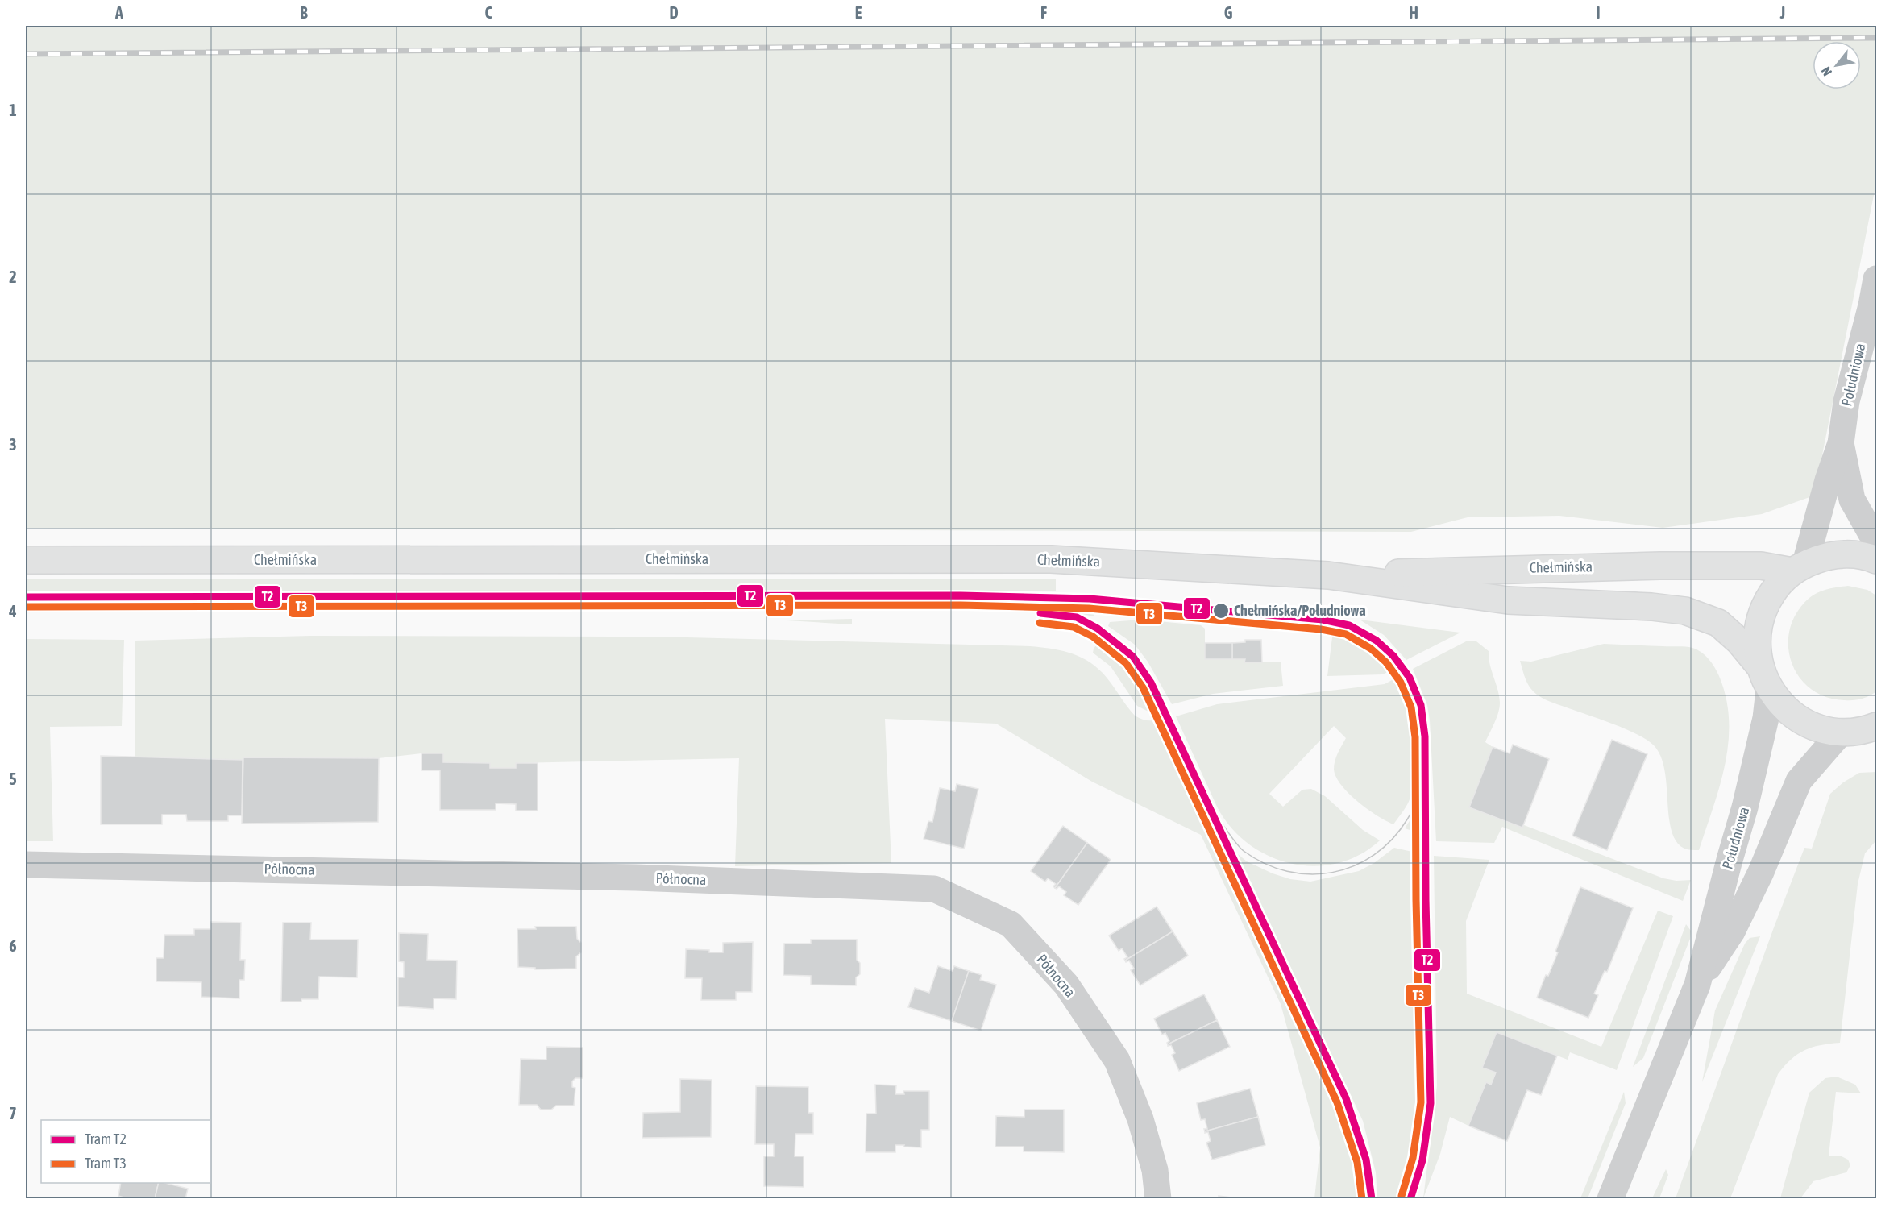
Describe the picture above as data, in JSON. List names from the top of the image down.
{
  "streets": {
    "main road": ["Chełmińska"],
    "street": ["Południowa", "Północna"]
  },
  "crossings": [
    ["Południowa", "Chełmińska"]
  ],
  "places": ["Chełmińska/Południowa"],
  "lines": ["tram line T2", "tram line T3"],
  "legend": ["Tram T2", "Tram T3"],
  "north": "bottom left",
  "grid": {
    "columns": [
      "A",
      "B",
      "C",
      "D",
      "E",
      "F",
      "G",
      "H",
      "I",
      "J"
    ],
    "rows": [
      "1",
      "2",
      "3",
      "4",
      "5",
      "6",
      "7"
    ]
  }
}
